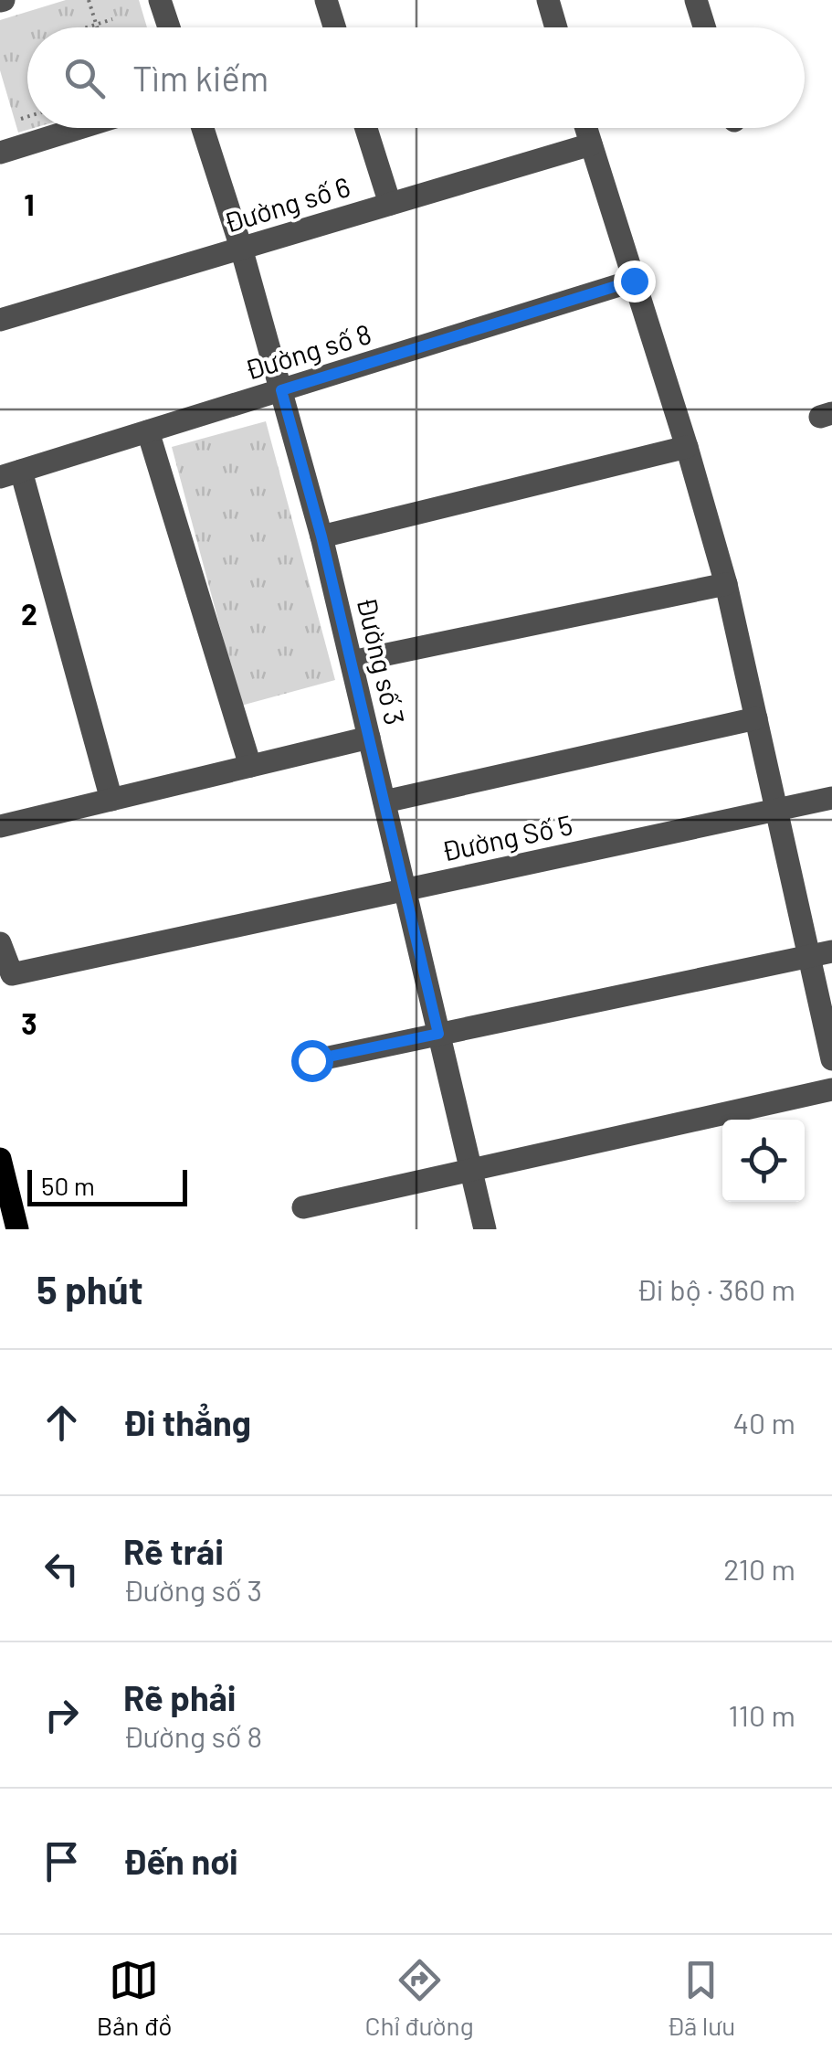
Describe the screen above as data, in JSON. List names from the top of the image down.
{
  "streets": {
    "street": [
      "Đường số 6",
      "Đường số 8",
      "Đường số 3",
      "Đường Số 5"
    ]
  },
  "crossings": [
    ["Đường số 6", "Đường số 3"],
    ["Đường số 8", "Đường số 3"],
    ["Đường số 3", "Đường Số 5"]
  ],
  "scale_bar": "50 m",
  "page": {
    "search": "Tìm kiếm",
    "scale": "50 m",
    "heading": ["5 phút", "Đi bộ · 360 m"],
    "list": [
      ["Đi thẳng", "40 m"],
      ["Rẽ trái", "Đường số 3", "210 m"],
      ["Rẽ phải", "Đường số 8", "110 m"],
      "Đến nơi"
    ],
    "nav": ["Bản đồ", "Chỉ đường", "Đã lưu"]
  },
  "grid": {
    "rows": ["1", "2", "3"]
  }
}
